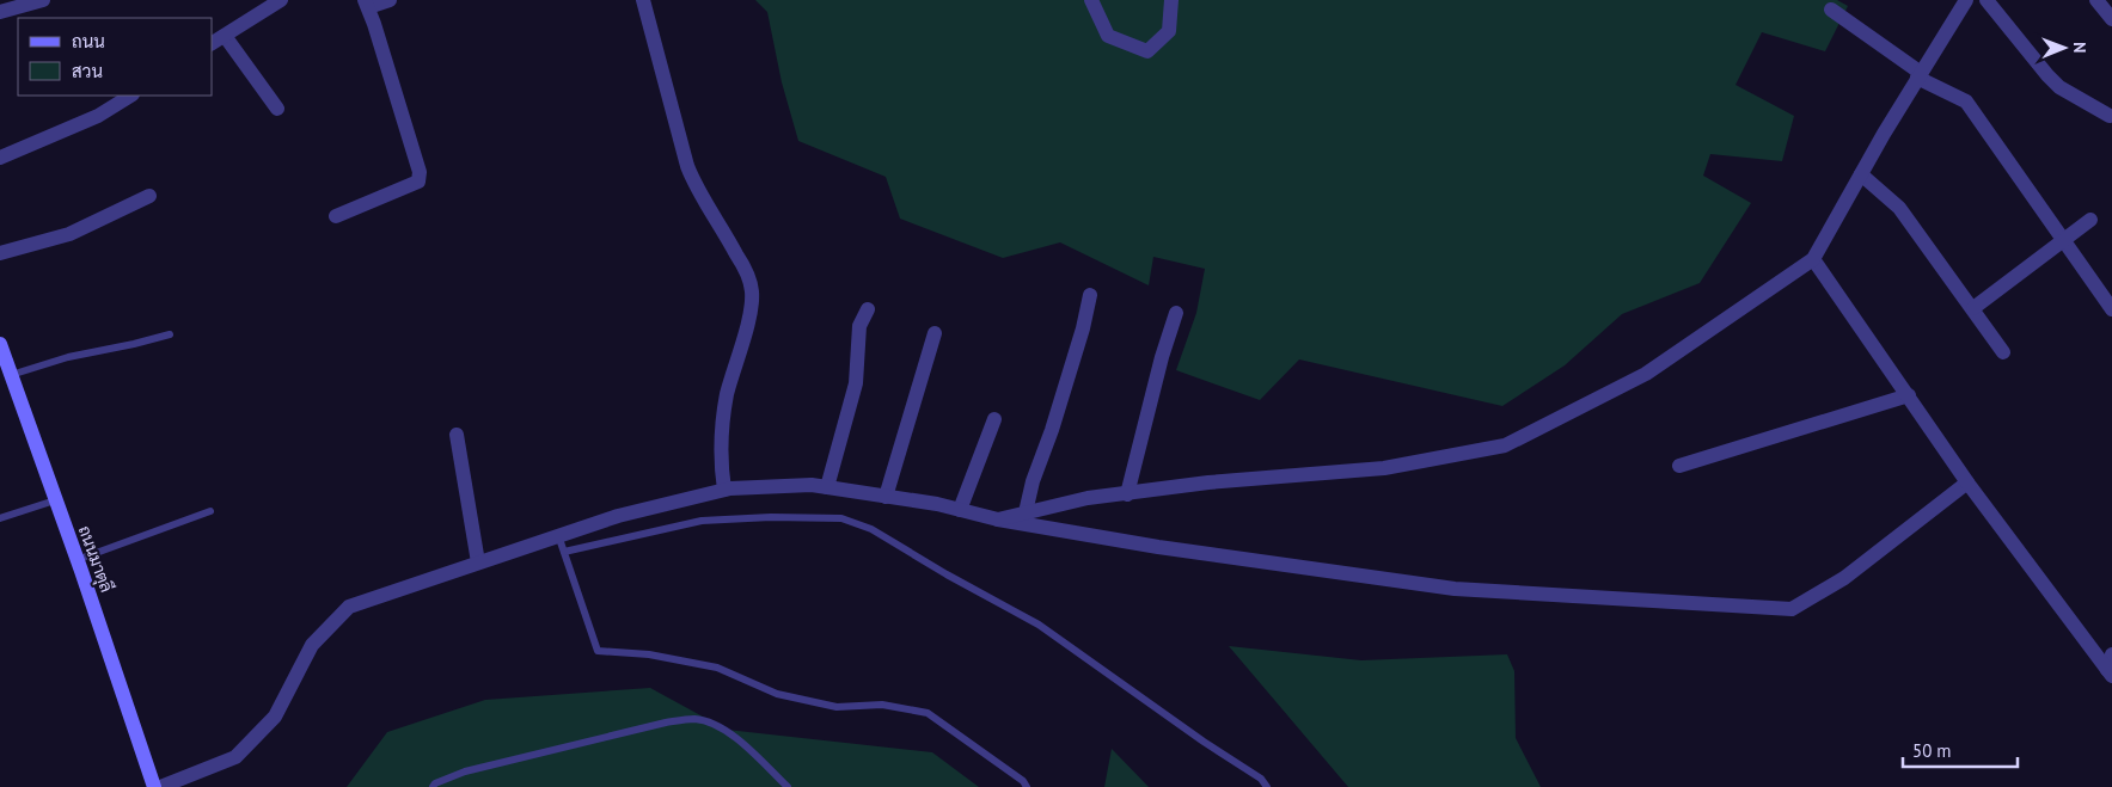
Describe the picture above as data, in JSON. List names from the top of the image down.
{
  "streets": {
    "main road": ["ถนนมาตุลี"]
  },
  "legend": ["ถนน", "สวน"],
  "scale_bar": "50 m",
  "north": "right"
}
